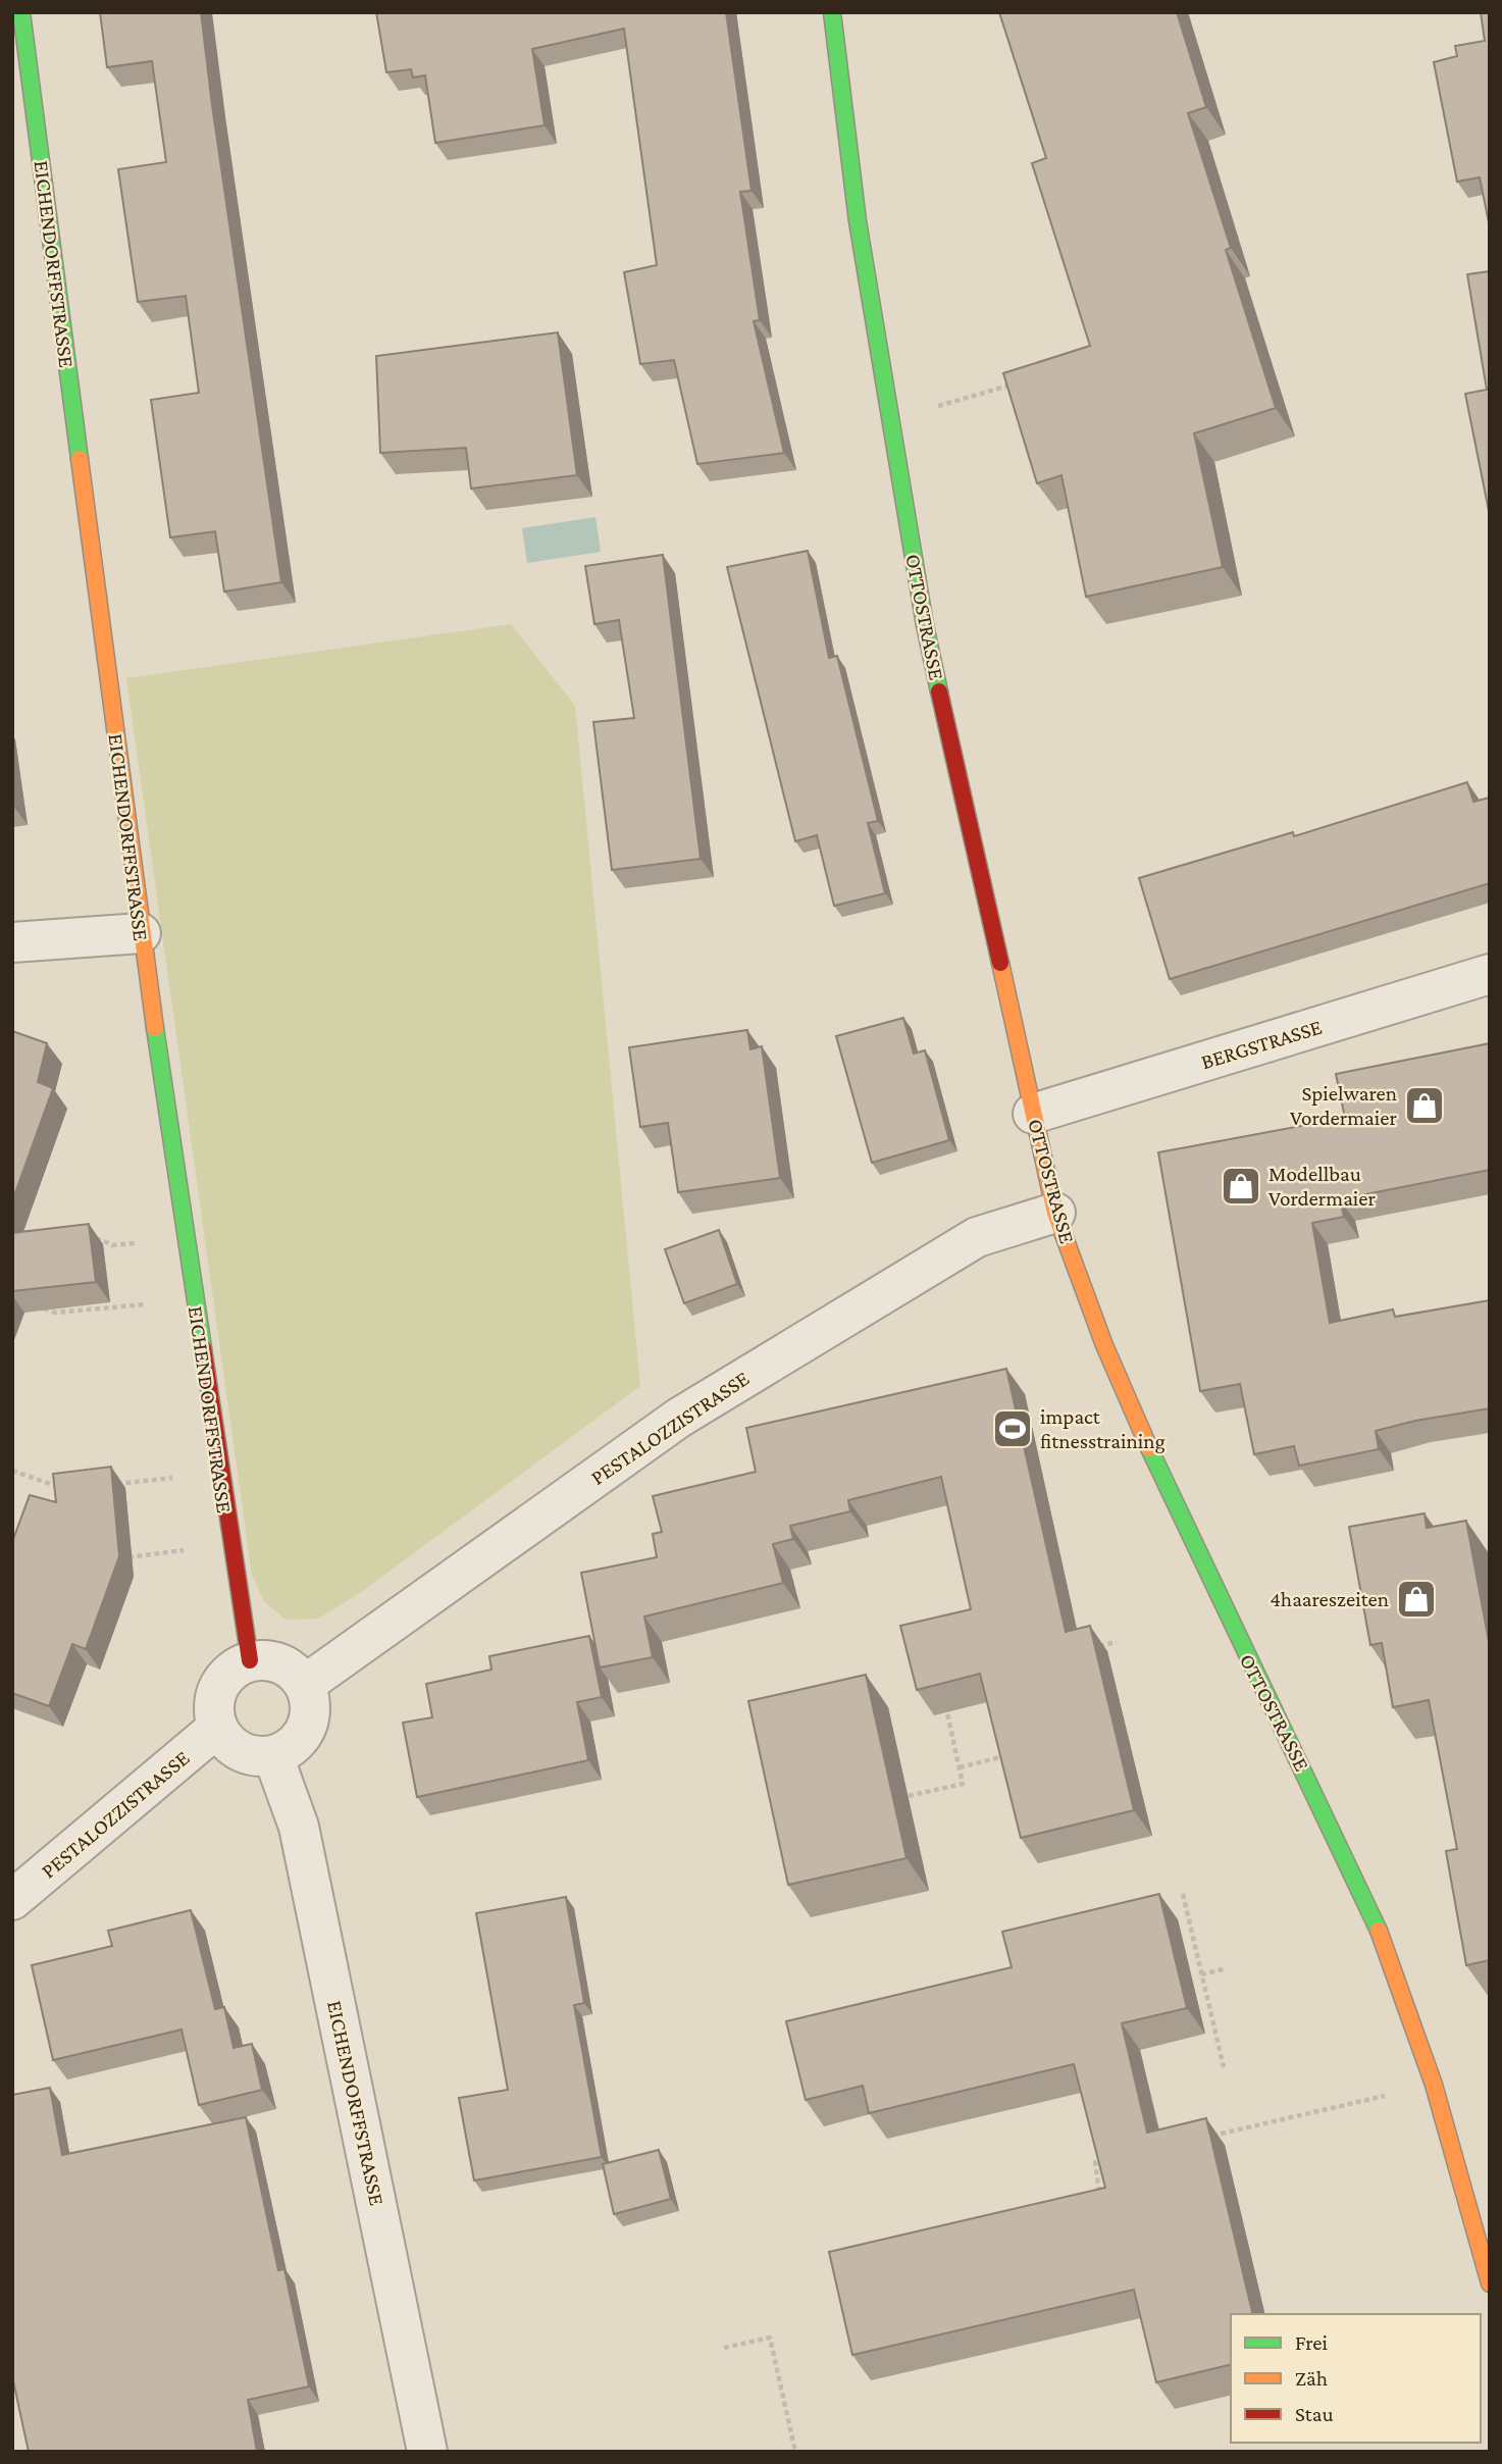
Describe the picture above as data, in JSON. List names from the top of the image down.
{
  "streets": {
    "street": [
      "EICHENDORFFSTRASSE",
      "OTTOSTRASSE",
      "BERGSTRASSE",
      "PESTALOZZISTRASSE"
    ]
  },
  "crossings": [
    ["EICHENDORFFSTRASSE", "PESTALOZZISTRASSE"],
    ["OTTOSTRASSE", "BERGSTRASSE"],
    ["OTTOSTRASSE", "PESTALOZZISTRASSE"]
  ],
  "places": {
    "shop": ["Spielwaren Vordermaier", "Modellbau Vordermaier", "4haareszeiten"],
    "sports": ["impact fitnesstraining"]
  },
  "legend": ["Frei", "Zäh", "Stau"]
}
